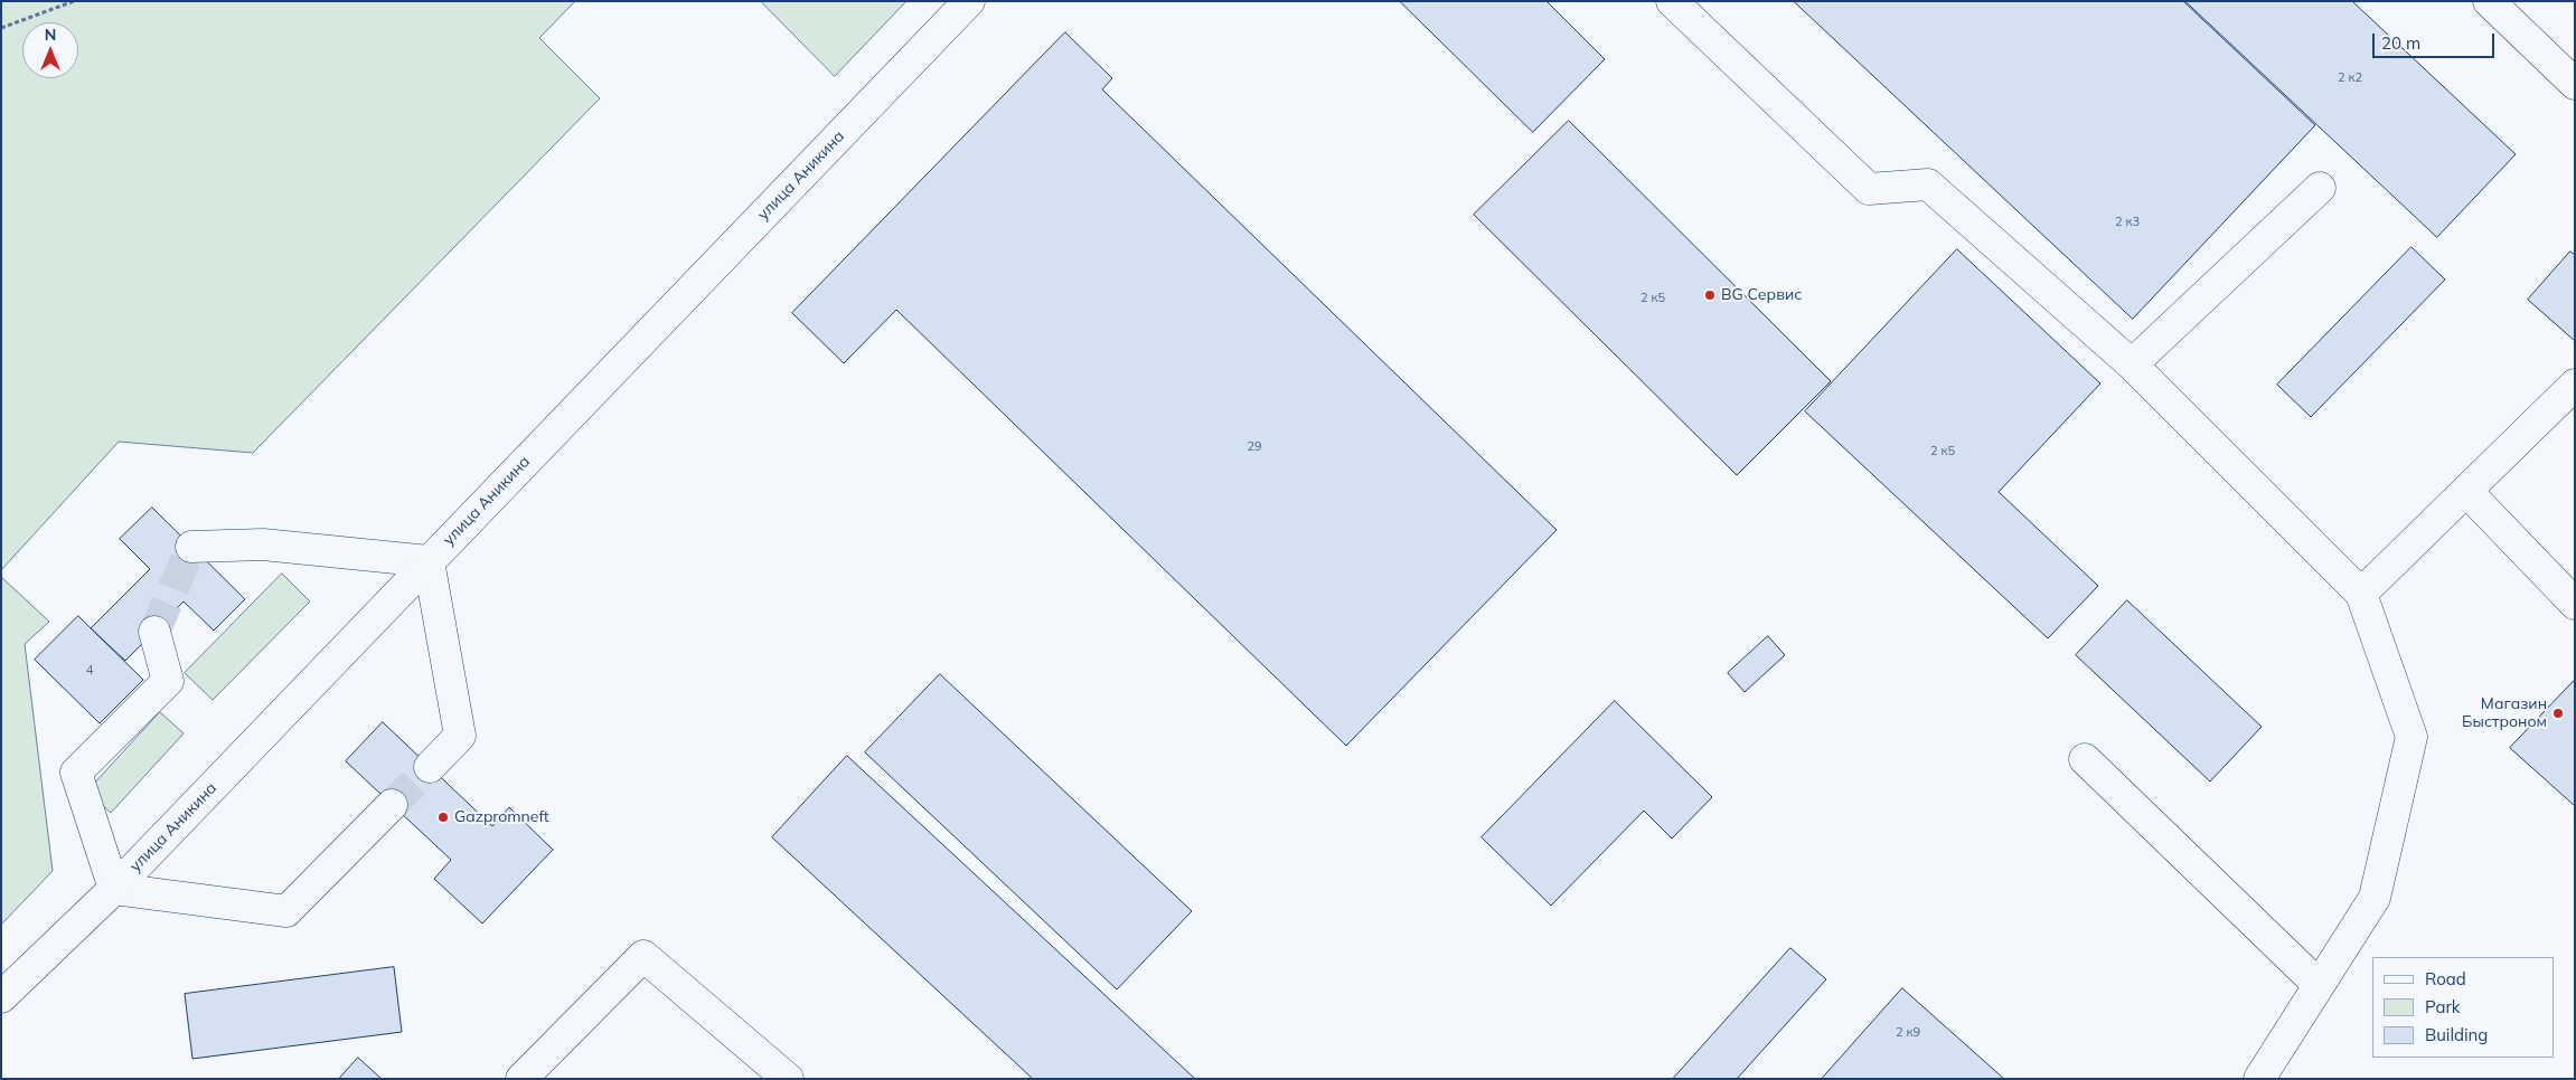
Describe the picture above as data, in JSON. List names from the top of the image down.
{
  "streets": {
    "main road": ["улица Аникина"]
  },
  "places": ["BG Сервис", "Магазин Быстроном", "Gazpromneft"],
  "house_numbers": [
    "2 к2",
    "2 к3",
    "2 к5",
    "29",
    "2 к5",
    "4",
    "2 к9"
  ],
  "legend": ["Road", "Park", "Building"],
  "scale_bar": "20 m",
  "north": "top"
}
